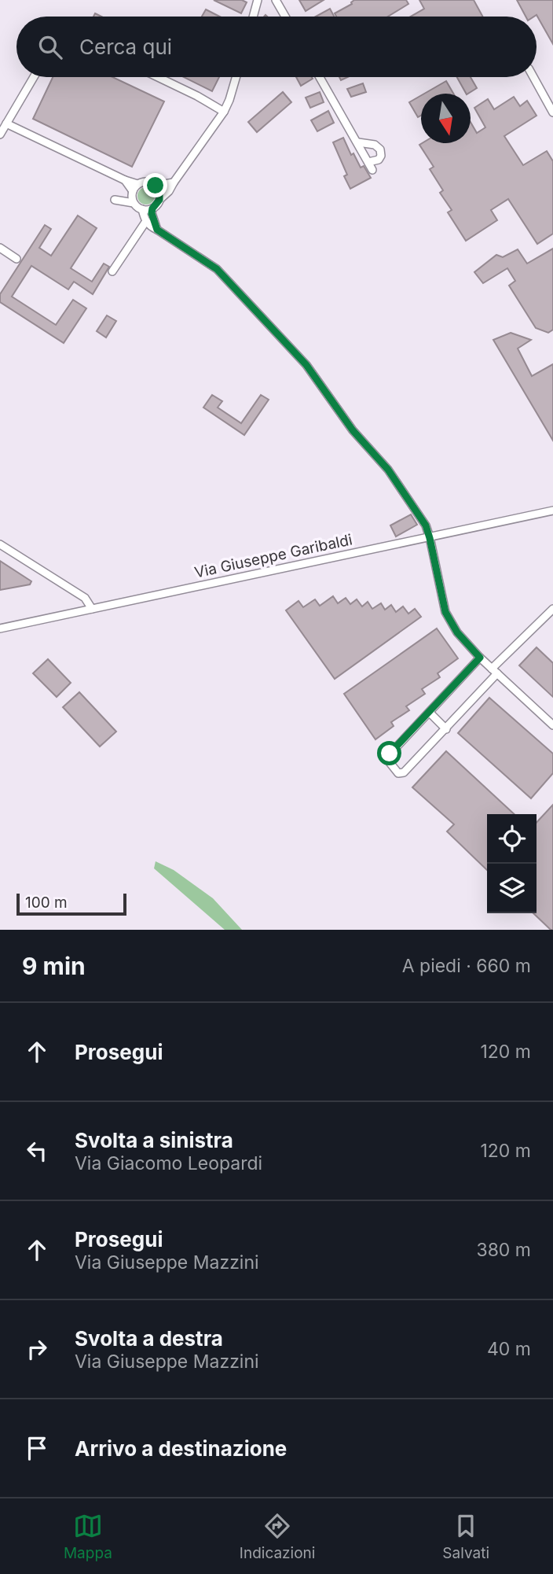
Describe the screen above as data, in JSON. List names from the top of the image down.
{
  "streets": {
    "street": ["Via Giuseppe Garibaldi"]
  },
  "scale_bar": "100 m",
  "north": "bottom",
  "page": {
    "search": "Cerca qui",
    "scale": "100 m",
    "heading": ["9 min", "A piedi · 660 m"],
    "list": [
      ["Prosegui", "120 m"],
      ["Svolta a sinistra", "Via Giacomo Leopardi", "120 m"],
      ["Prosegui", "Via Giuseppe Mazzini", "380 m"],
      ["Svolta a destra", "Via Giuseppe Mazzini", "40 m"],
      "Arrivo a destinazione"
    ],
    "nav": ["Mappa", "Indicazioni", "Salvati"]
  }
}
